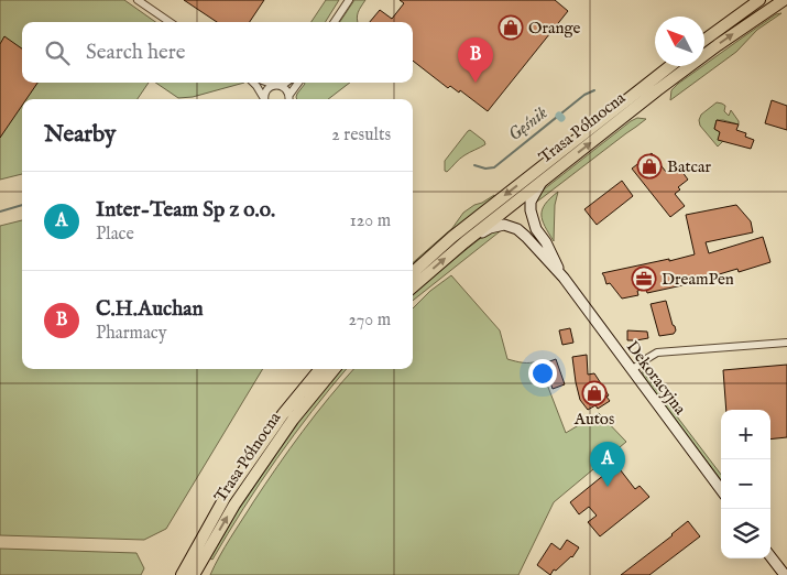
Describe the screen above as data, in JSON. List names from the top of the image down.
{
  "streets": {
    "main road": ["Trasa Północna"],
    "street": ["Dekoracyjna"]
  },
  "crossings": [
    ["Trasa Północna", "Dekoracyjna"]
  ],
  "water": ["Gęśnik"],
  "places": {
    "shop": ["Orange", "Batcar", "Autos"],
    "office": ["DreamPen"]
  },
  "north": "top left",
  "page": {
    "search": "Search here",
    "pins": ["B", "A"],
    "heading": ["Nearby", "2 results"],
    "list": [
      {
        "mark": "A",
        "name": "Inter-Team Sp z o.o.",
        "note": "Place",
        "value": "120 m"
      },
      {
        "mark": "B",
        "name": "C.H.Auchan",
        "note": "Pharmacy",
        "value": "270 m"
      }
    ],
    "map_buttons": ["+", "−"]
  }
}
